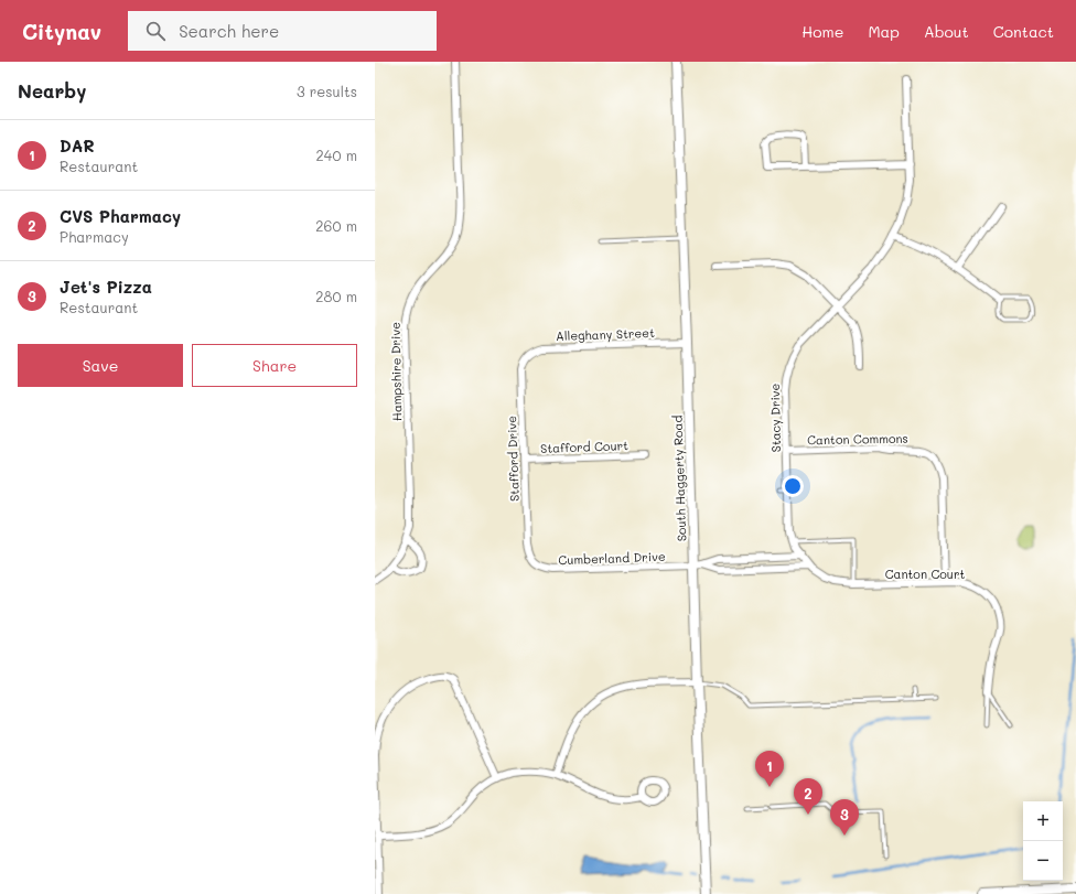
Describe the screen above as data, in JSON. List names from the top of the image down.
{
  "streets": {
    "main road": ["South Haggerty Road"],
    "street": [
      "Alleghany Street",
      "Hampshire Drive",
      "Stacy Drive",
      "Canton Commons",
      "Stafford Court",
      "Stafford Drive",
      "Cumberland Drive",
      "Canton Court"
    ]
  },
  "crossings": [
    ["Alleghany Street", "Stafford Drive"],
    ["Alleghany Street", "South Haggerty Road"],
    ["Stacy Drive", "Canton Commons"],
    ["Stacy Drive", "Canton Court"],
    ["Canton Commons", "Canton Court"],
    ["Stafford Court", "Stafford Drive"],
    ["Stafford Drive", "Cumberland Drive"],
    ["South Haggerty Road", "Cumberland Drive"]
  ],
  "page": {
    "header": "Citynav",
    "search": "Search here",
    "nav": [
      "Home",
      "Map",
      "About",
      "Contact"
    ],
    "heading": ["Nearby", "3 results"],
    "list": [
      {
        "mark": "1",
        "name": "DAR",
        "note": "Restaurant",
        "value": "240 m"
      },
      {
        "mark": "2",
        "name": "CVS Pharmacy",
        "note": "Pharmacy",
        "value": "260 m"
      },
      {
        "mark": "3",
        "name": "Jet's Pizza",
        "note": "Restaurant",
        "value": "280 m"
      }
    ],
    "buttons": ["Save", "Share"],
    "pins": ["1", "2", "3"],
    "map_buttons": ["+", "−"]
  }
}
